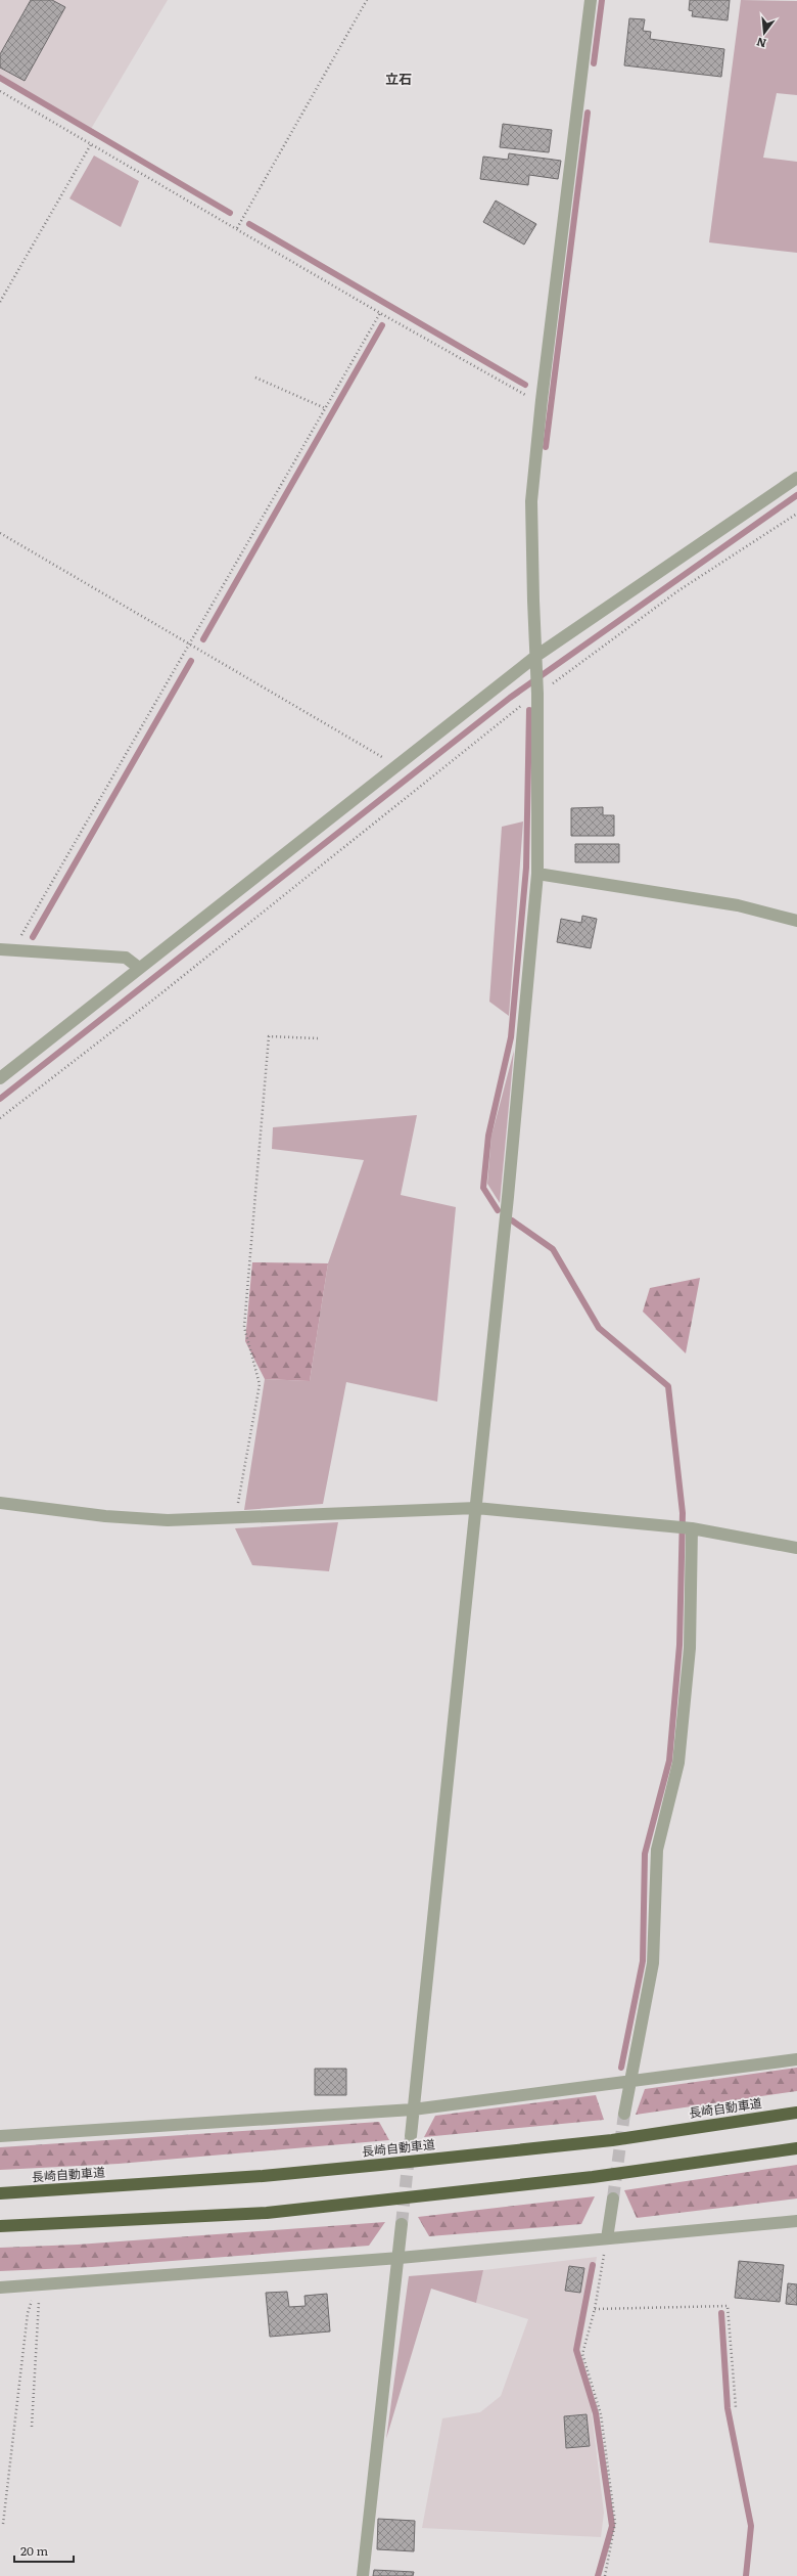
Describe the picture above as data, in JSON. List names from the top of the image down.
{
  "streets": {
    "highway": ["長崎自動車道"]
  },
  "districts": ["立石"],
  "scale_bar": "20 m",
  "north": "bottom"
}
